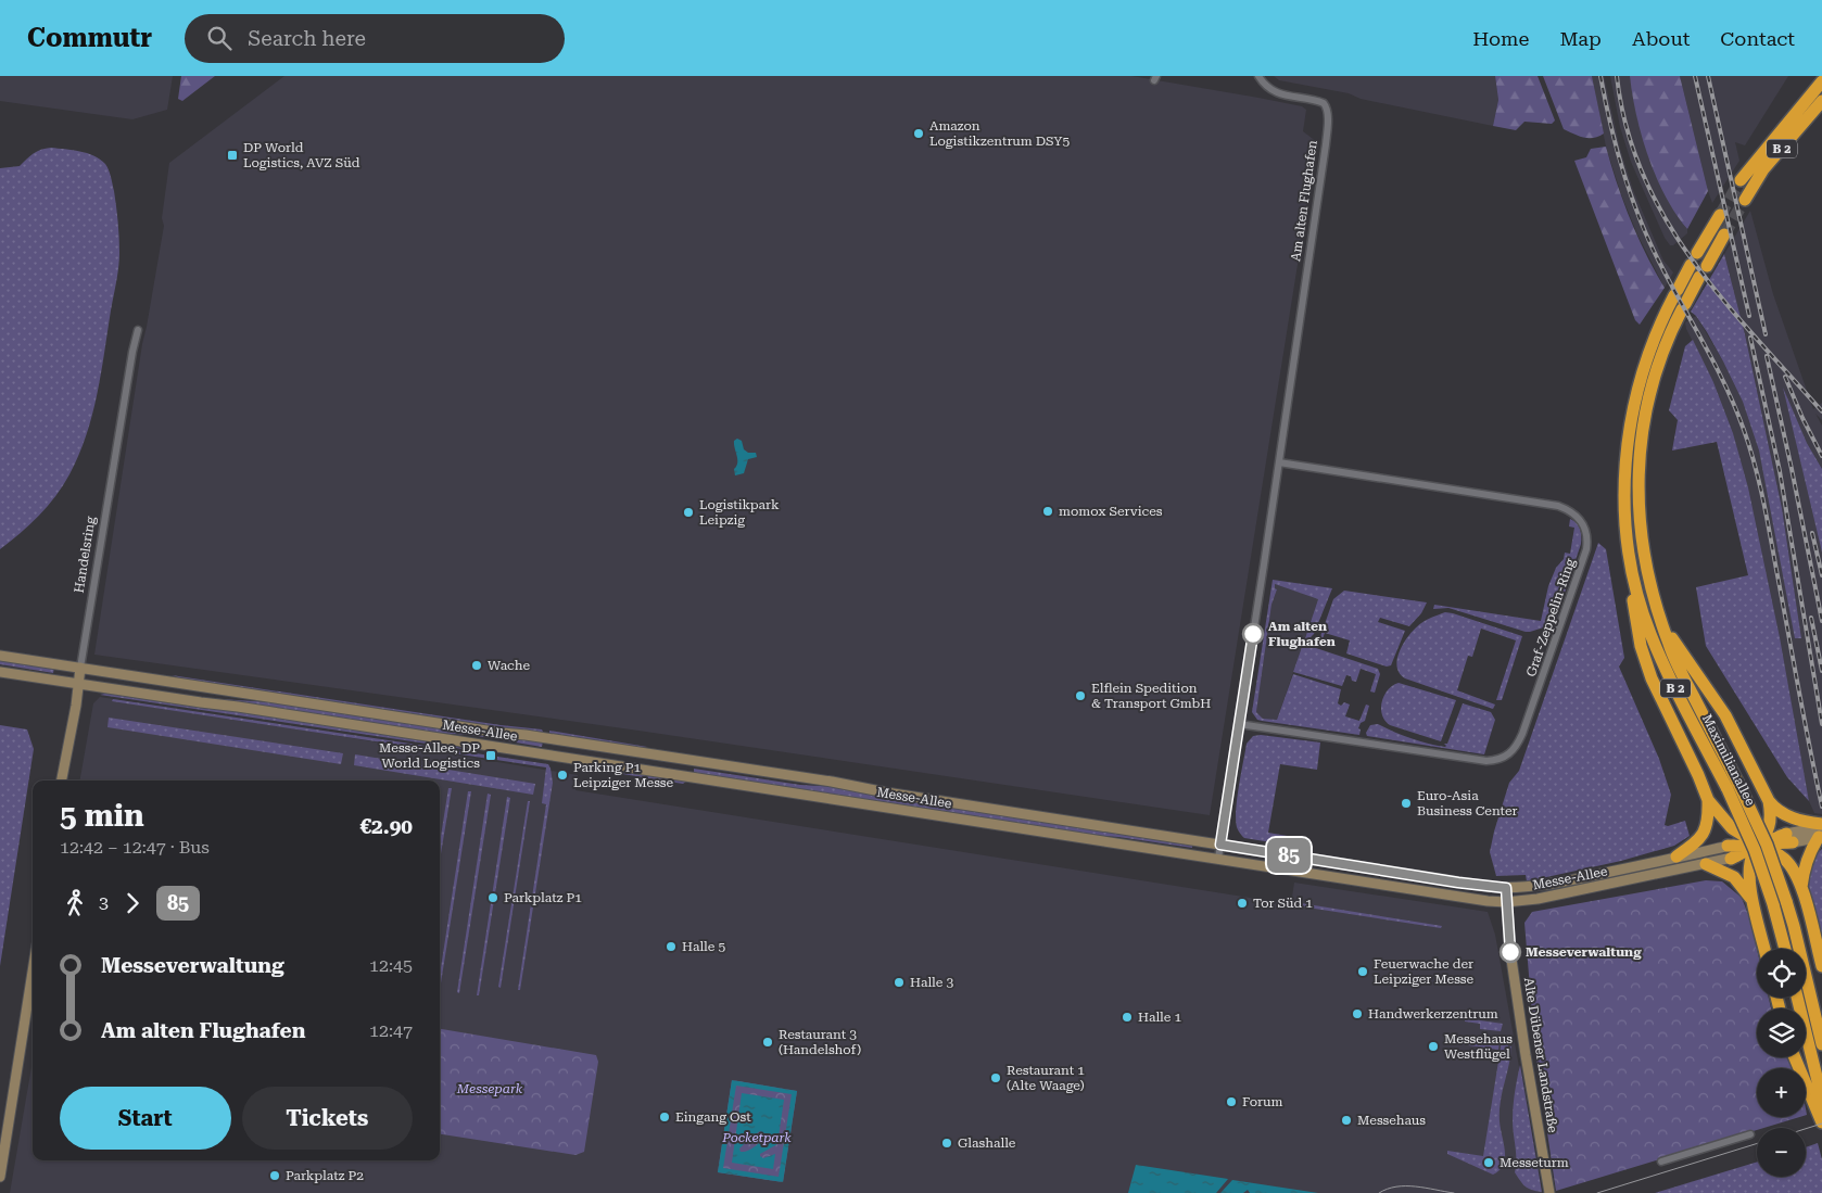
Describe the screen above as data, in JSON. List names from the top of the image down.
{
  "streets": {
    "highway": ["B 2", "Maximilianallee"],
    "main road": ["Handelsring", "Messe-Allee", "Alte Dübener Landstraße"],
    "street": ["Am alten Flughafen", "Graf-Zeppelin-Ring"]
  },
  "crossings": [
    ["B 2", "Maximilianallee"],
    ["Am alten Flughafen", "Graf-Zeppelin-Ring"],
    ["Am alten Flughafen", "Messe-Allee"],
    ["Handelsring", "Messe-Allee"],
    ["Messe-Allee", "Alte Dübener Landstraße"]
  ],
  "parks": ["Messepark", "Pocketpark"],
  "places": {
    "other": [
      "Amazon Logistikzentrum DSY5",
      "momox Services",
      "Logistikpark Leipzig",
      "Am alten Flughafen",
      "Wache",
      "Elflein Spedition & Transport GmbH",
      "Parking P1 Leipziger Messe",
      "Euro-Asia Business Center",
      "Parkplatz P1",
      "Tor Süd 1",
      "Halle 5",
      "Messeverwaltung",
      "Feuerwache der Leipziger Messe",
      "Halle 3",
      "Handwerkerzentrum",
      "Halle 1",
      "Restaurant 3 (Handelshof)",
      "Messehaus Westflügel",
      "Restaurant 1 (Alte Waage)",
      "Forum",
      "Eingang Ost",
      "Messehaus",
      "Glashalle",
      "Messeturm",
      "Parkplatz P2"
    ],
    "transit": ["DP World Logistics, AVZ Süd", "Messe-Allee, DP World Logistics"]
  },
  "lines": ["bus line 85"],
  "page": {
    "header": "Commutr",
    "search": "Search here",
    "nav": [
      "Home",
      "Map",
      "About",
      "Contact"
    ],
    "on_map": "85",
    "heading": ["5 min", "12:42 – 12:47 · Bus", "€2.90"],
    "legs": ["3", "85"],
    "list": [
      {
        "name": "Messeverwaltung",
        "value": "12:45"
      },
      {
        "name": "Am alten Flughafen",
        "value": "12:47"
      }
    ],
    "map_buttons": ["+", "−"],
    "buttons": ["Start", "Tickets"]
  }
}
